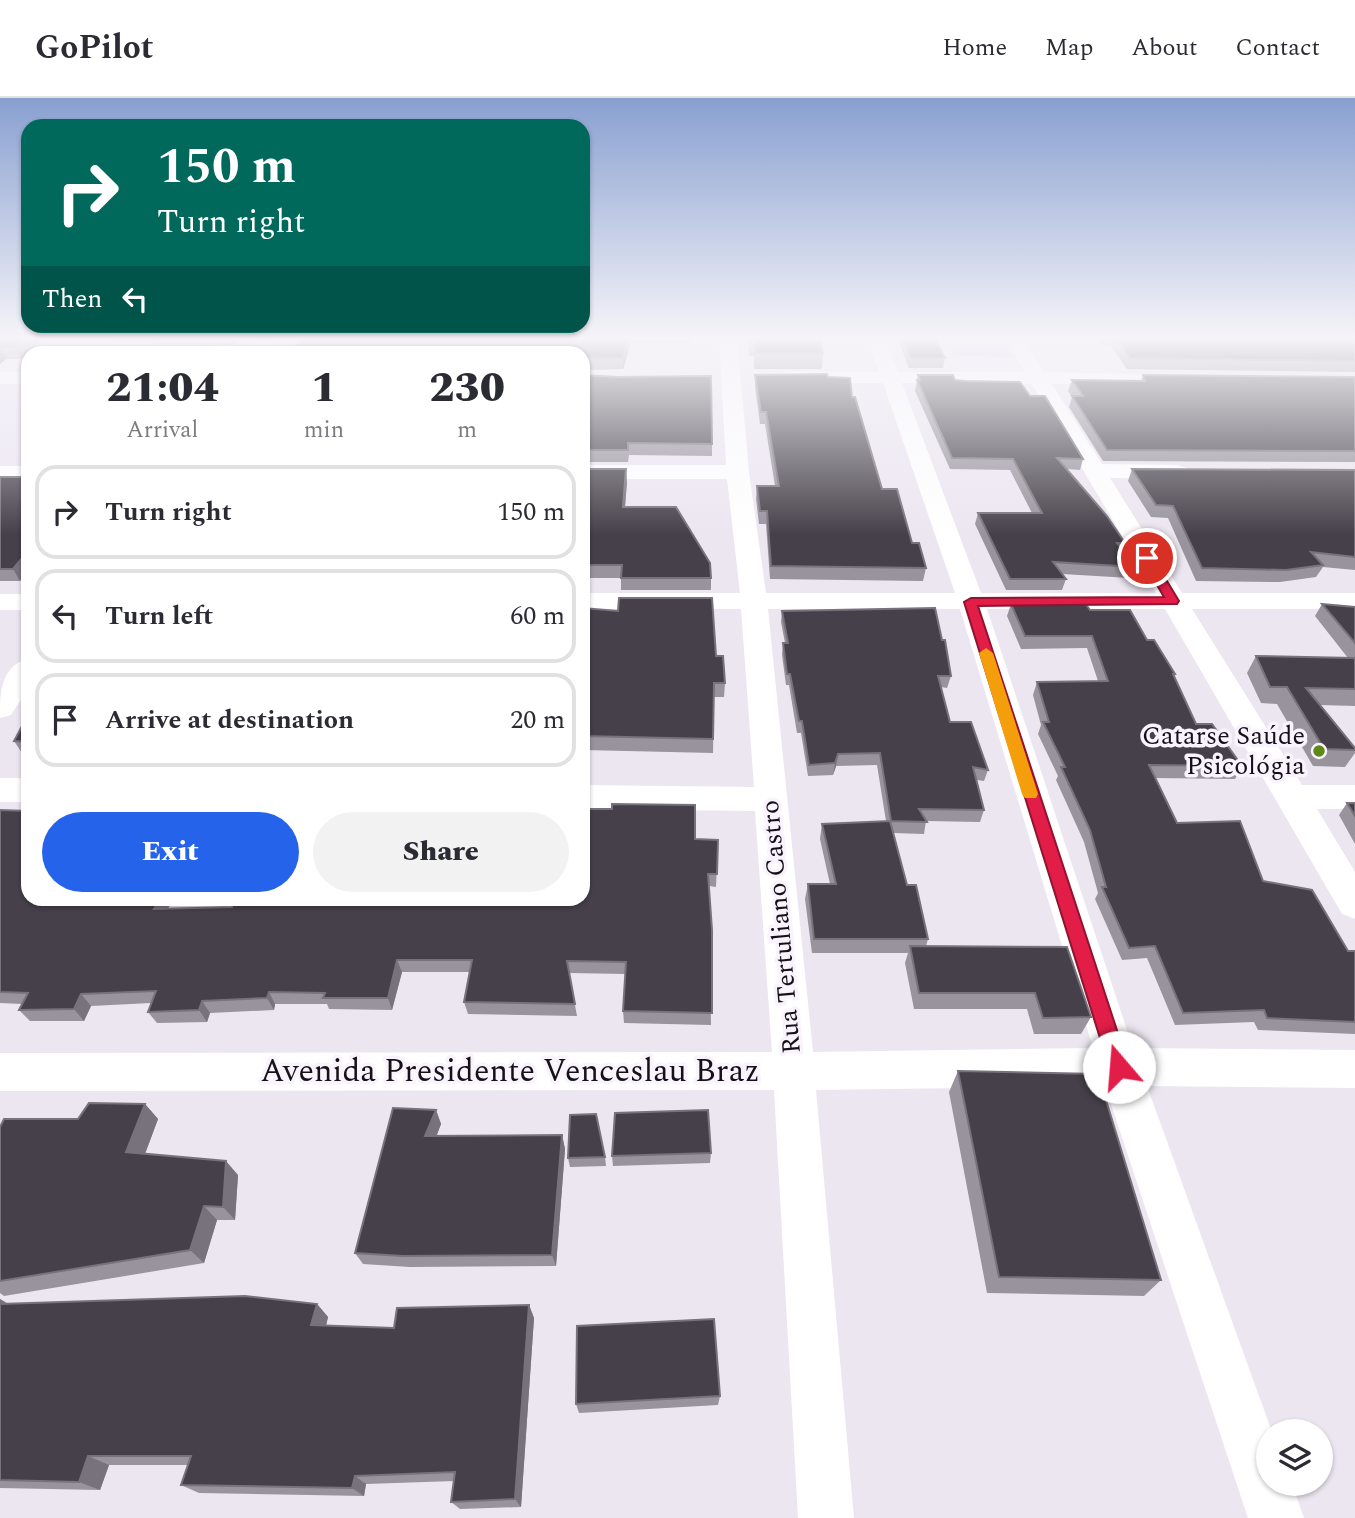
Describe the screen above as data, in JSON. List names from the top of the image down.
{
  "streets": {
    "street": ["Rua Tertuliano Castro", "Avenida Presidente Venceslau Braz"]
  },
  "crossings": [
    ["Rua Tertuliano Castro", "Avenida Presidente Venceslau Braz"]
  ],
  "places": ["Catarse Saúde Psicológia"],
  "page": {
    "header": "GoPilot",
    "nav": [
      "Home",
      "Map",
      "About",
      "Contact"
    ],
    "turn": ["150 m", "Turn right"],
    "then": "Then",
    "eta": [
      "21:04",
      "Arrival",
      "1",
      "min",
      "230",
      "m"
    ],
    "list": [
      {
        "name": "Turn right",
        "value": "150 m"
      },
      {
        "name": "Turn left",
        "value": "60 m"
      },
      {
        "name": "Arrive at destination",
        "value": "20 m"
      }
    ],
    "buttons": ["Exit", "Share"]
  }
}
